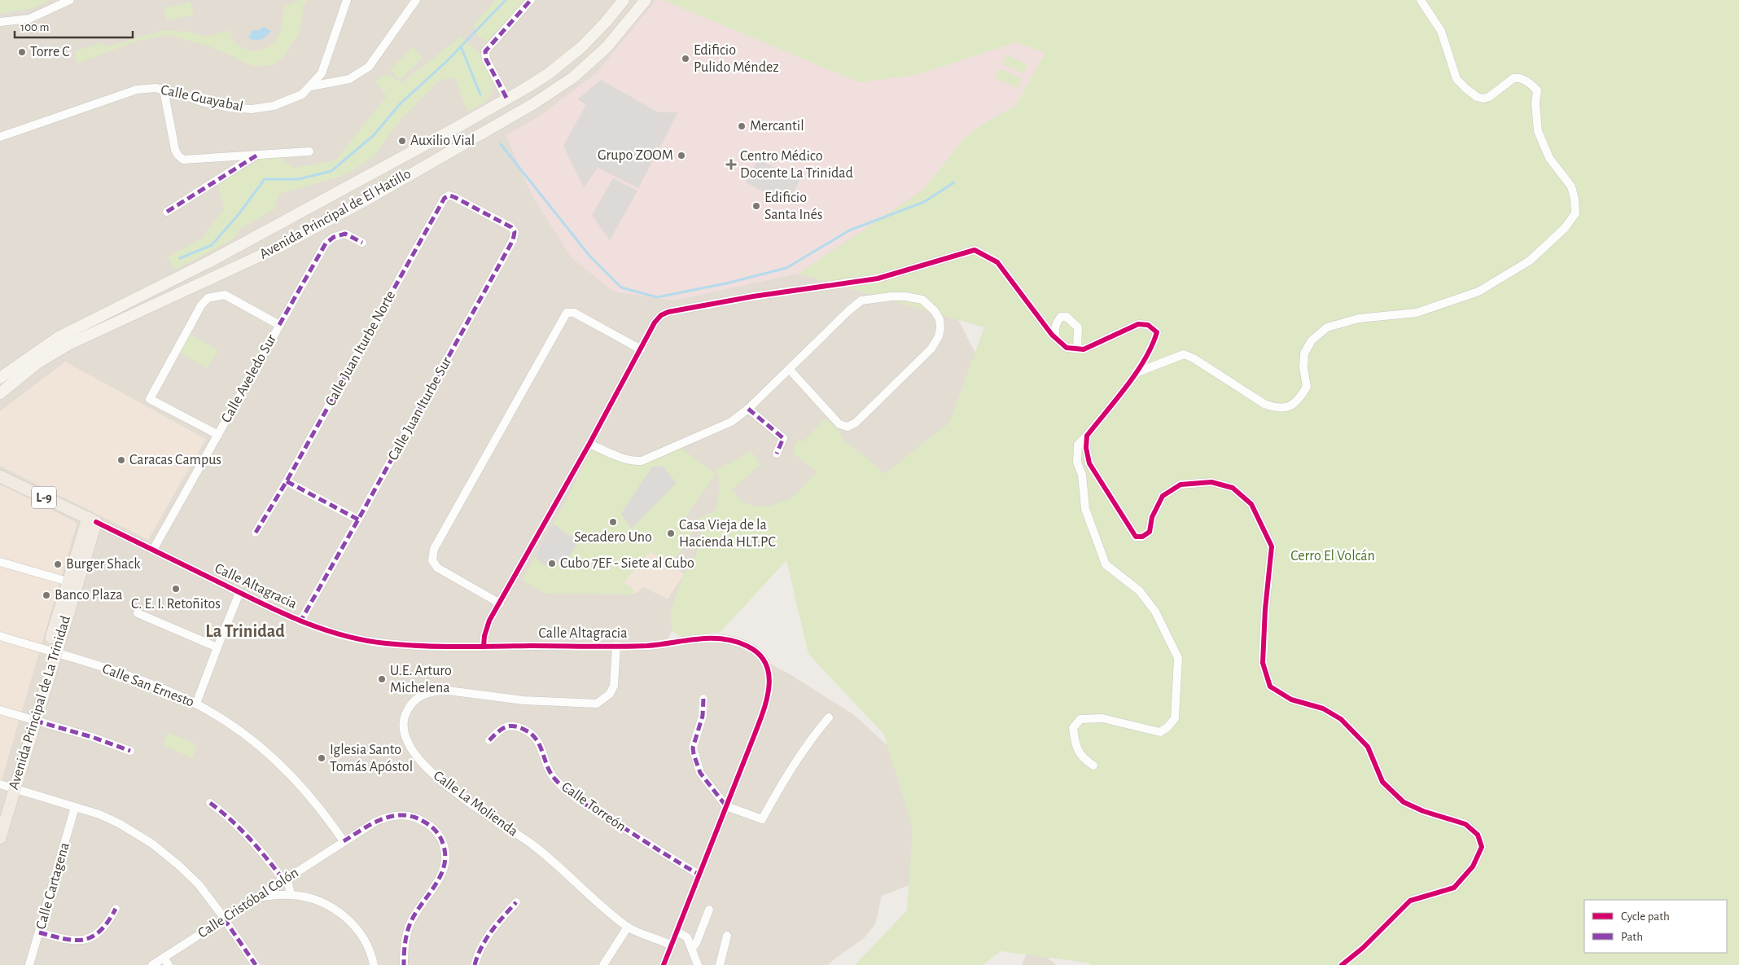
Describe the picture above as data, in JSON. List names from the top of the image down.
{
  "streets": {
    "main road": ["Avenida Principal de El Hatillo", "L-9", "Avenida Principal de La Trinidad"],
    "street": [
      "Calle Guayabal",
      "Calle Juan Iturbe Norte",
      "Calle Aveledo Sur",
      "Calle Juan Iturbe Sur",
      "Calle Altagracia",
      "Calle San Ernesto",
      "Calle La Molienda",
      "Calle Torreón",
      "Calle Cartagena",
      "Calle Cristóbal Colón"
    ]
  },
  "crossings": [
    ["Calle Juan Iturbe Norte", "Calle Juan Iturbe Sur"],
    ["Calle Aveledo Sur", "Calle Altagracia"],
    ["Calle Juan Iturbe Sur", "Calle Altagracia"],
    ["L-9", "Calle Altagracia"],
    ["L-9", "Avenida Principal de La Trinidad"],
    ["Calle Altagracia", "Avenida Principal de La Trinidad"],
    ["Calle Altagracia", "Calle La Molienda"],
    ["Calle Altagracia", "Calle Torreón"],
    ["Calle San Ernesto", "Avenida Principal de La Trinidad"],
    ["Calle San Ernesto", "Calle Cristóbal Colón"]
  ],
  "districts": ["La Trinidad"],
  "parks": ["Cerro El Volcán"],
  "places": {
    "other": [
      "Torre C",
      "Edificio Pulido Méndez",
      "Mercantil",
      "Auxilio Vial",
      "Grupo ZOOM",
      "Edificio Santa Inés",
      "Caracas Campus",
      "Secadero Uno",
      "Casa Vieja de la Hacienda HLT.PC",
      "Cubo 7EF - Siete al Cubo",
      "Burger Shack",
      "C. E. I. Retoñitos",
      "Banco Plaza",
      "U.E. Arturo Michelena",
      "Iglesia Santo Tomás Apóstol"
    ],
    "health": ["Centro Médico Docente La Trinidad"]
  },
  "legend": ["Cycle path", "Path"],
  "scale_bar": "100 m"
}
